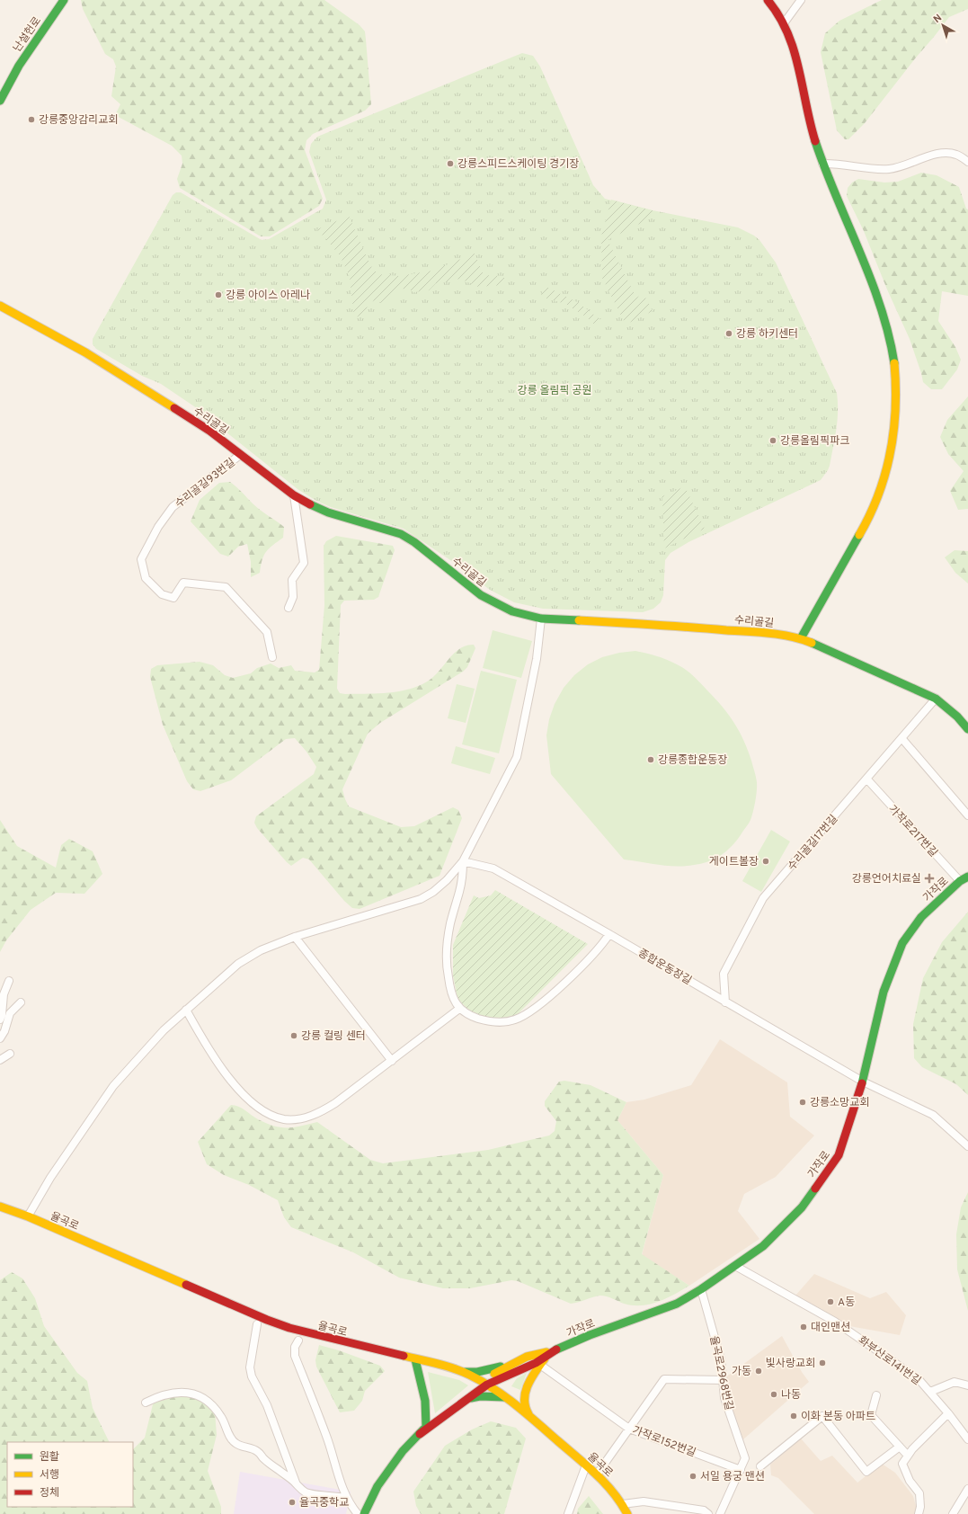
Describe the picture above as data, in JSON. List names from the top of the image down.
{
  "streets": {
    "street": [
      "난설헌로",
      "수리골길",
      "수리골길93번길",
      "가작로217번길",
      "수리골길17번길",
      "가작로",
      "종합운동장길",
      "율곡로",
      "화부산로141번길",
      "율곡로2968번길",
      "가작로152번길"
    ]
  },
  "crossings": [
    ["수리골길", "수리골길93번길"],
    ["수리골길", "수리골길17번길"],
    ["가작로217번길", "수리골길17번길"],
    ["가작로217번길", "가작로"],
    ["수리골길17번길", "종합운동장길"],
    ["가작로", "종합운동장길"],
    ["가작로", "율곡로"],
    ["가작로", "화부산로141번길"],
    ["가작로", "율곡로2968번길"],
    ["율곡로2968번길", "가작로152번길"]
  ],
  "parks": ["강릉 올림픽 공원"],
  "places": {
    "other": [
      "강릉중앙감리교회",
      "강릉스피드스케이팅 경기장",
      "강릉 아이스 아레나",
      "강릉 하키센터",
      "강릉올림픽파크",
      "강릉종합운동장",
      "게이트볼장",
      "강릉 컬링 센터",
      "강릉소망교회",
      "A동",
      "대인맨션",
      "빛사랑교회",
      "가동",
      "나동",
      "이화 본동 아파트",
      "서일 용궁 맨션",
      "율곡중학교"
    ],
    "health": ["강릉언어치료실"]
  },
  "legend": ["원활", "서행", "정체"],
  "north": "top left"
}
